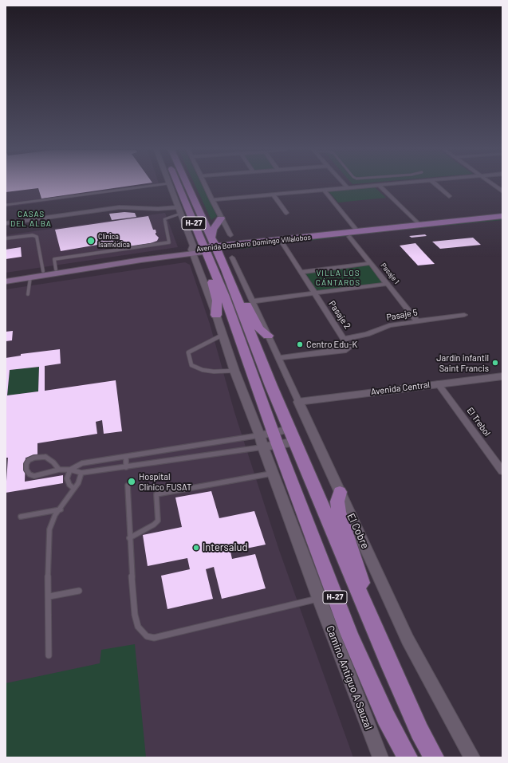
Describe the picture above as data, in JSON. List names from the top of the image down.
{
  "streets": {
    "main road": ["H-27", "Avenida Bombero Domingo Villalobos"],
    "street": [
      "Pasaje 1",
      "Pasaje 2",
      "Pasaje 5",
      "Avenida Central",
      "El Trebol",
      "El Cobre",
      "Camino Antiguo A Sauzal"
    ]
  },
  "crossings": [
    ["H-27", "Avenida Bombero Domingo Villalobos"],
    ["H-27", "Camino Antiguo A Sauzal"],
    ["Avenida Bombero Domingo Villalobos", "Pasaje 1"],
    ["Avenida Bombero Domingo Villalobos", "Pasaje 2"],
    ["Avenida Bombero Domingo Villalobos", "Camino Antiguo A Sauzal"],
    ["Pasaje 1", "Pasaje 5"],
    ["Pasaje 2", "Pasaje 5"],
    ["Pasaje 2", "El Cobre"],
    ["Avenida Central", "El Trebol"],
    ["Avenida Central", "El Cobre"]
  ],
  "districts": ["CASAS DEL ALBA", "VILLA LOS CÁNTAROS"],
  "places": [
    "Clínica Isamédica",
    "Centro Edu-K",
    "Jardín infantil Saint Francis",
    "Hospital Clínico FUSAT",
    "Intersalud"
  ]
}
